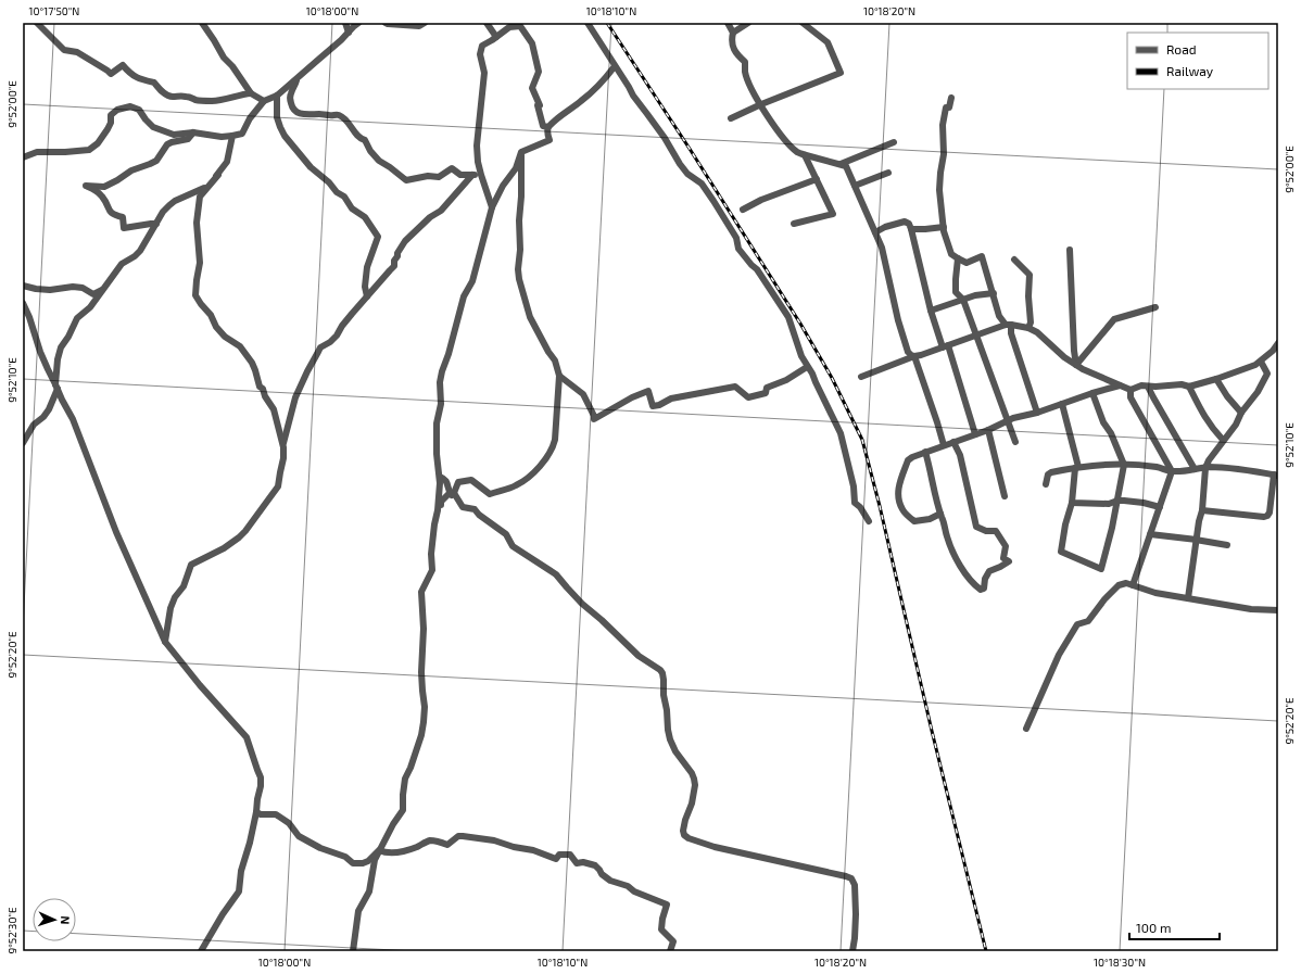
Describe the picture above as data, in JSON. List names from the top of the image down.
{
  "legend": ["Road", "Railway"],
  "scale_bar": "100 m",
  "north": "right",
  "coordinates": [
    "10°17'50\"N",
    "10°18'00\"N",
    "10°18'10\"N",
    "10°18'20\"N",
    "9°52'00\"E",
    "9°52'10\"E",
    "9°52'20\"E",
    "9°52'30\"E",
    "10°18'30\"N"
  ]
}
